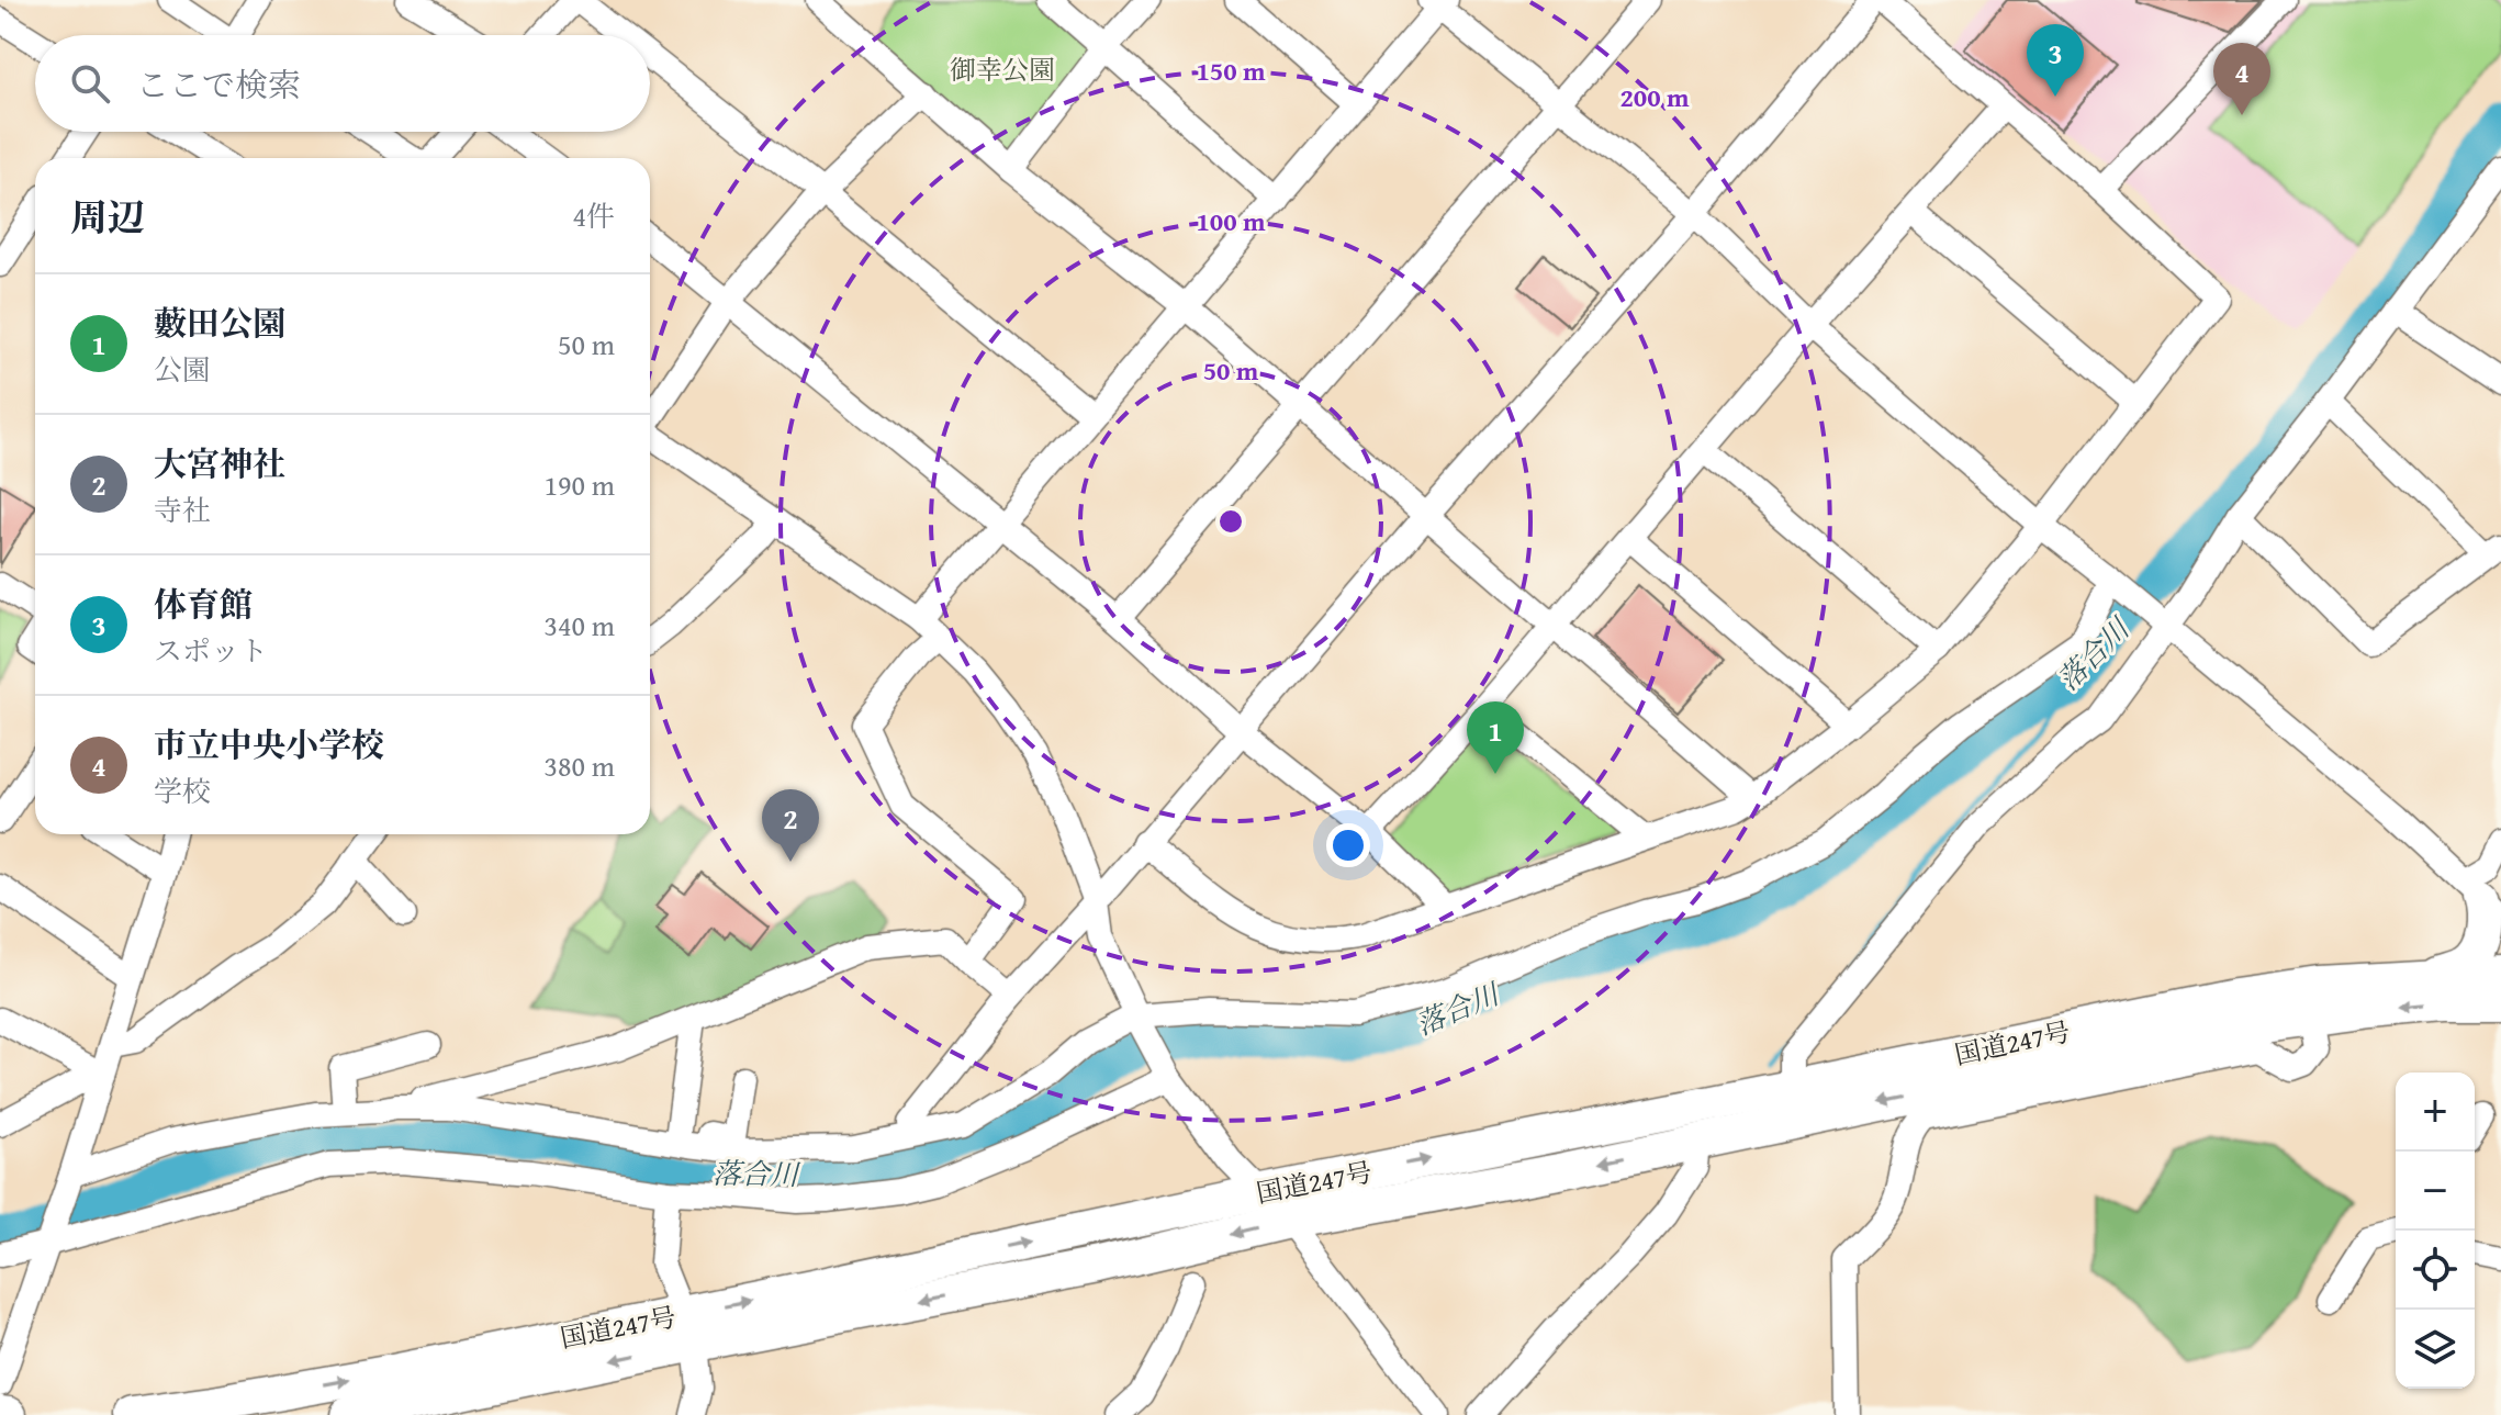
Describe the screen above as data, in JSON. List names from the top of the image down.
{
  "streets": {
    "highway": ["国道247号"]
  },
  "water": ["落合川"],
  "parks": ["御幸公園"],
  "page": {
    "pins": [
      "3",
      "4",
      "1",
      "2"
    ],
    "search": "ここで検索",
    "heading": ["周辺", "4件"],
    "list": [
      {
        "mark": "1",
        "name": "藪田公園",
        "note": "公園",
        "value": "50 m"
      },
      {
        "mark": "2",
        "name": "大宮神社",
        "note": "寺社",
        "value": "190 m"
      },
      {
        "mark": "3",
        "name": "体育館",
        "note": "スポット",
        "value": "340 m"
      },
      {
        "mark": "4",
        "name": "市立中央小学校",
        "note": "学校",
        "value": "380 m"
      }
    ],
    "map_buttons": ["+", "−"]
  },
  "rings": [
    "150 m",
    "200 m",
    "100 m",
    "50 m"
  ]
}
